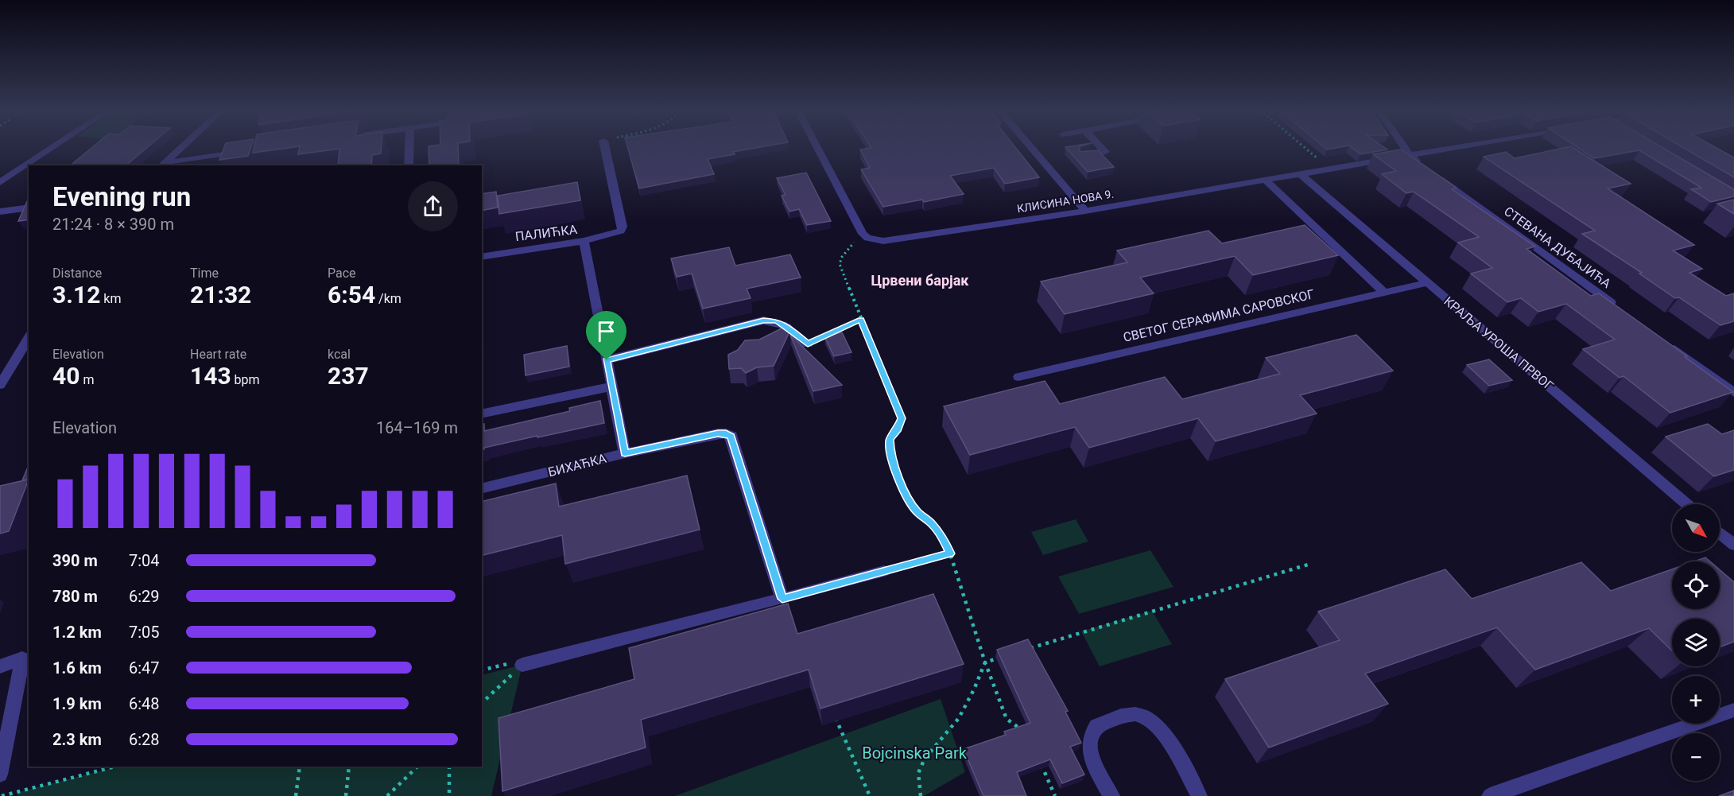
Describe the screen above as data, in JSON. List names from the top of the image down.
{
  "streets": {
    "street": [
      "КЛИСИНА НОВА 9.",
      "ПАЛИЋКА",
      "СТЕВАНА ДУБАЈИЋА",
      "СВЕТОГ СЕРАФИМА САРОВСКОГ",
      "КРАЉА УРОША ПРВОГ",
      "БИХАЋКА"
    ]
  },
  "crossings": [
    ["КЛИСИНА НОВА 9.", "СТЕВАНА ДУБАЈИЋА"],
    ["КЛИСИНА НОВА 9.", "КРАЉА УРОША ПРВОГ"],
    ["ПАЛИЋКА", "БИХАЋКА"],
    ["СВЕТОГ СЕРАФИМА САРОВСКОГ", "КРАЉА УРОША ПРВОГ"]
  ],
  "districts": ["Црвени барјак"],
  "parks": ["Bojcinska Park"],
  "north": "bottom right",
  "page": {
    "heading": ["Evening run", "21:24 · 8 × 390 m"],
    "stats": [
      ["Distance", "3.12 km"],
      ["Time", "21:32"],
      ["Pace", "6:54 /km"],
      ["Elevation", "40 m"],
      ["Heart rate", "143 bpm"],
      ["kcal", "237"]
    ],
    "chart": ["Elevation", "164–169 m"],
    "map_buttons": ["+", "−"],
    "list": [
      {
        "name": "390 m",
        "note": "7:04"
      },
      {
        "name": "780 m",
        "note": "6:29"
      },
      {
        "name": "1.2 km",
        "note": "7:05"
      },
      {
        "name": "1.6 km",
        "note": "6:47"
      },
      {
        "name": "1.9 km",
        "note": "6:48"
      },
      {
        "name": "2.3 km",
        "note": "6:28"
      }
    ]
  }
}
